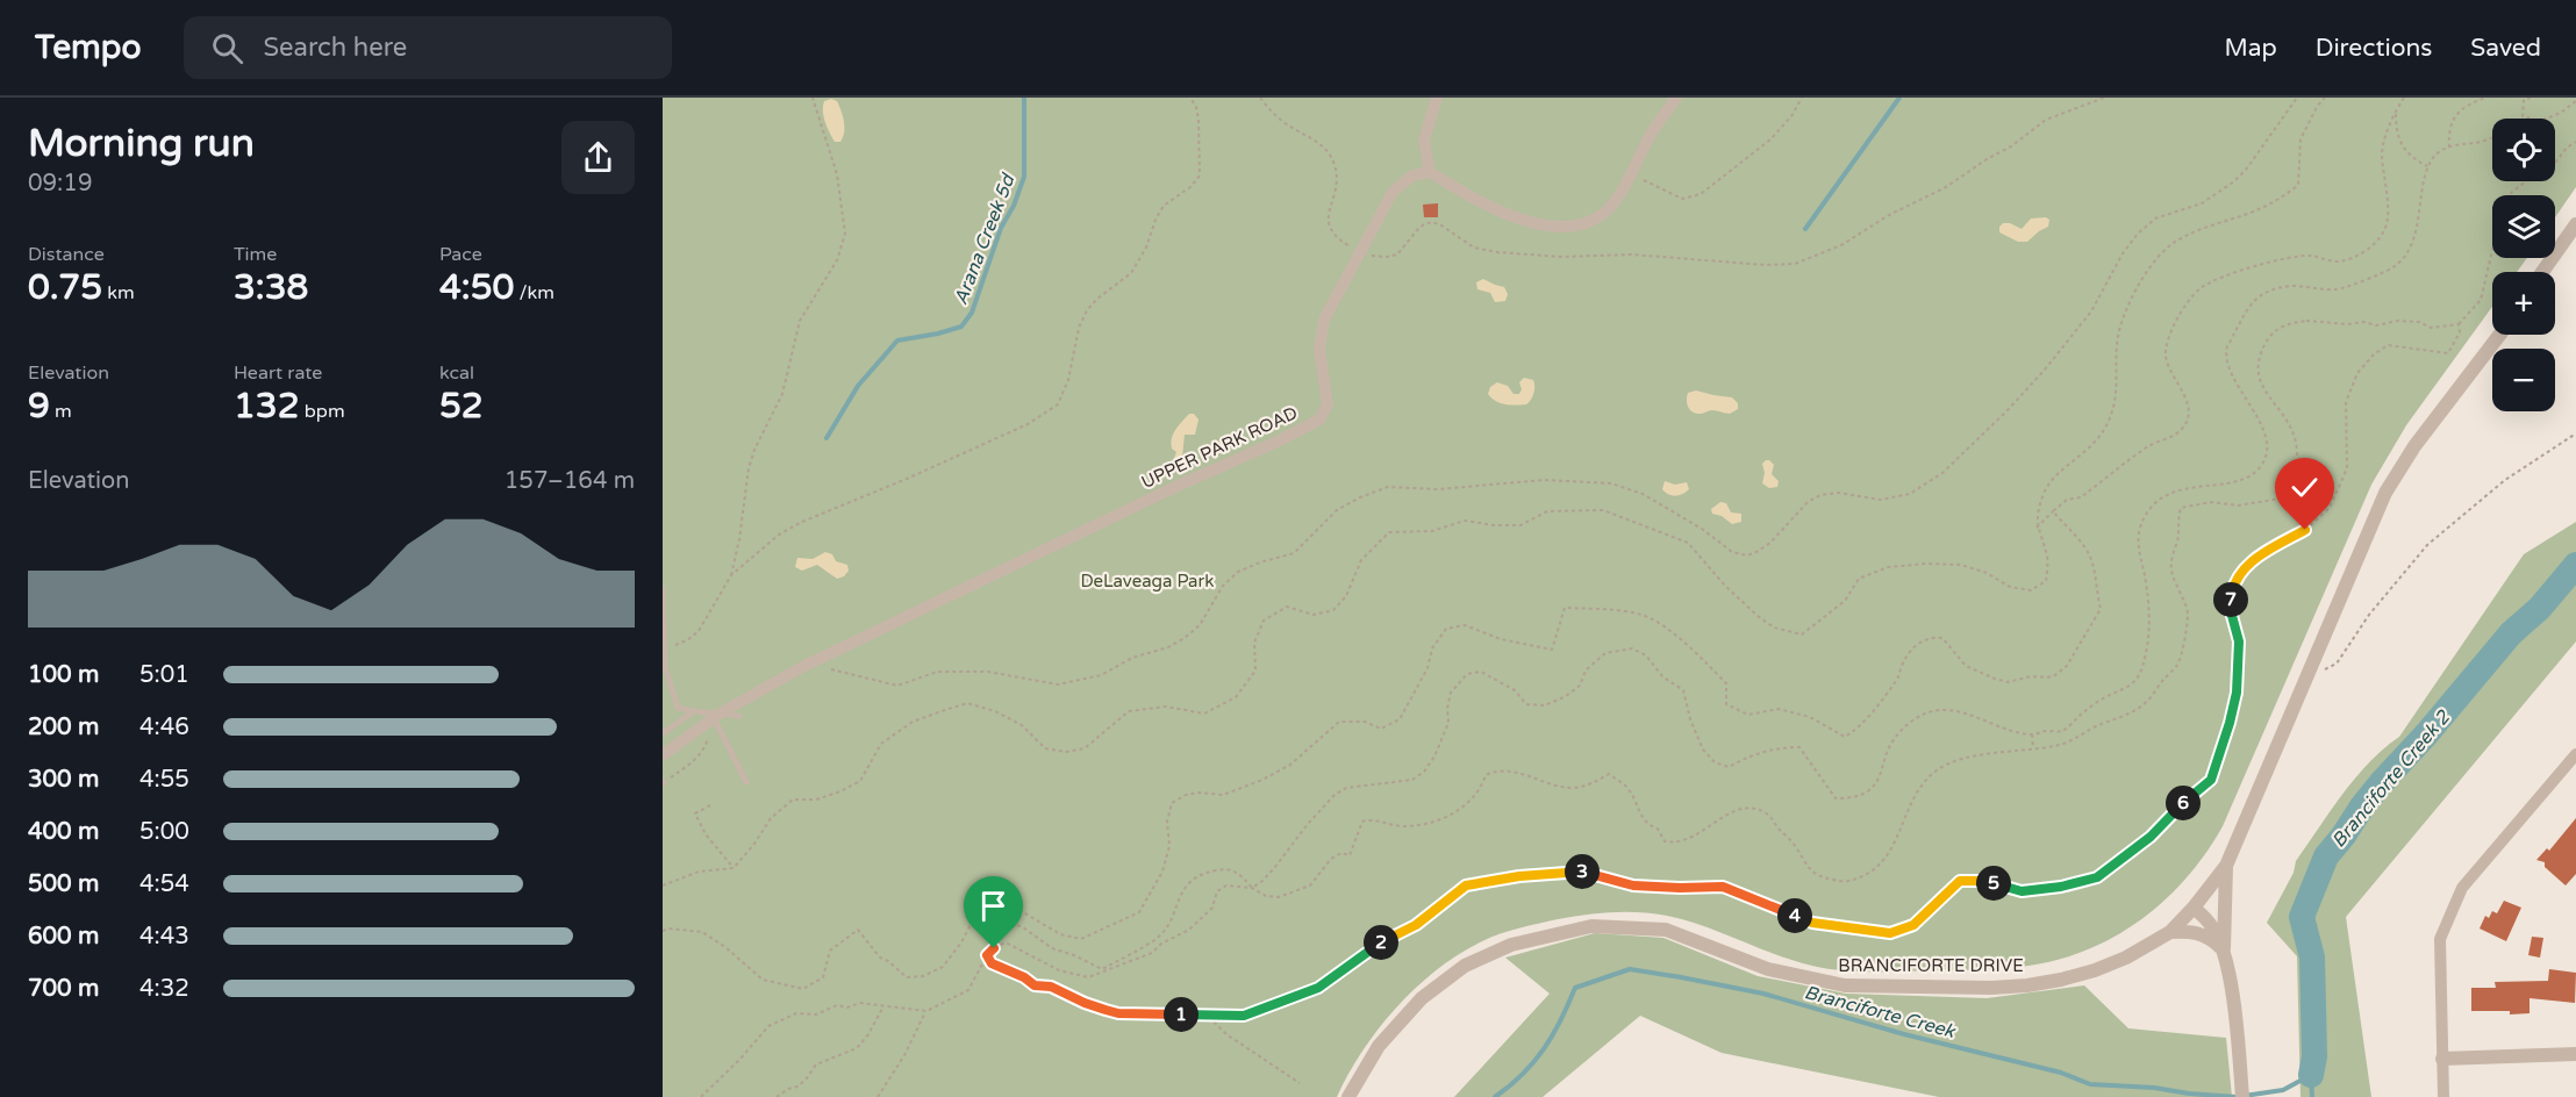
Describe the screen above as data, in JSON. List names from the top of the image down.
{
  "streets": {
    "street": ["UPPER PARK ROAD", "BRANCIFORTE DRIVE"]
  },
  "water": ["Arana Creek 5d", "Branciforte Creek 2", "Branciforte Creek"],
  "parks": ["DeLaveaga Park"],
  "page": {
    "header": "Tempo",
    "search": "Search here",
    "nav": ["Map", "Directions", "Saved"],
    "heading": ["Morning run", "09:19"],
    "map_buttons": ["+", "−"],
    "stats": [
      ["Distance", "0.75 km"],
      ["Time", "3:38"],
      ["Pace", "4:50 /km"],
      ["Elevation", "9 m"],
      ["Heart rate", "132 bpm"],
      ["kcal", "52"]
    ],
    "chart": ["Elevation", "157–164 m"],
    "pins": [
      "7",
      "6",
      "3",
      "5",
      "4",
      "2",
      "1"
    ],
    "list": [
      {
        "name": "100 m",
        "note": "5:01"
      },
      {
        "name": "200 m",
        "note": "4:46"
      },
      {
        "name": "300 m",
        "note": "4:55"
      },
      {
        "name": "400 m",
        "note": "5:00"
      },
      {
        "name": "500 m",
        "note": "4:54"
      },
      {
        "name": "600 m",
        "note": "4:43"
      },
      {
        "name": "700 m",
        "note": "4:32"
      }
    ]
  }
}
